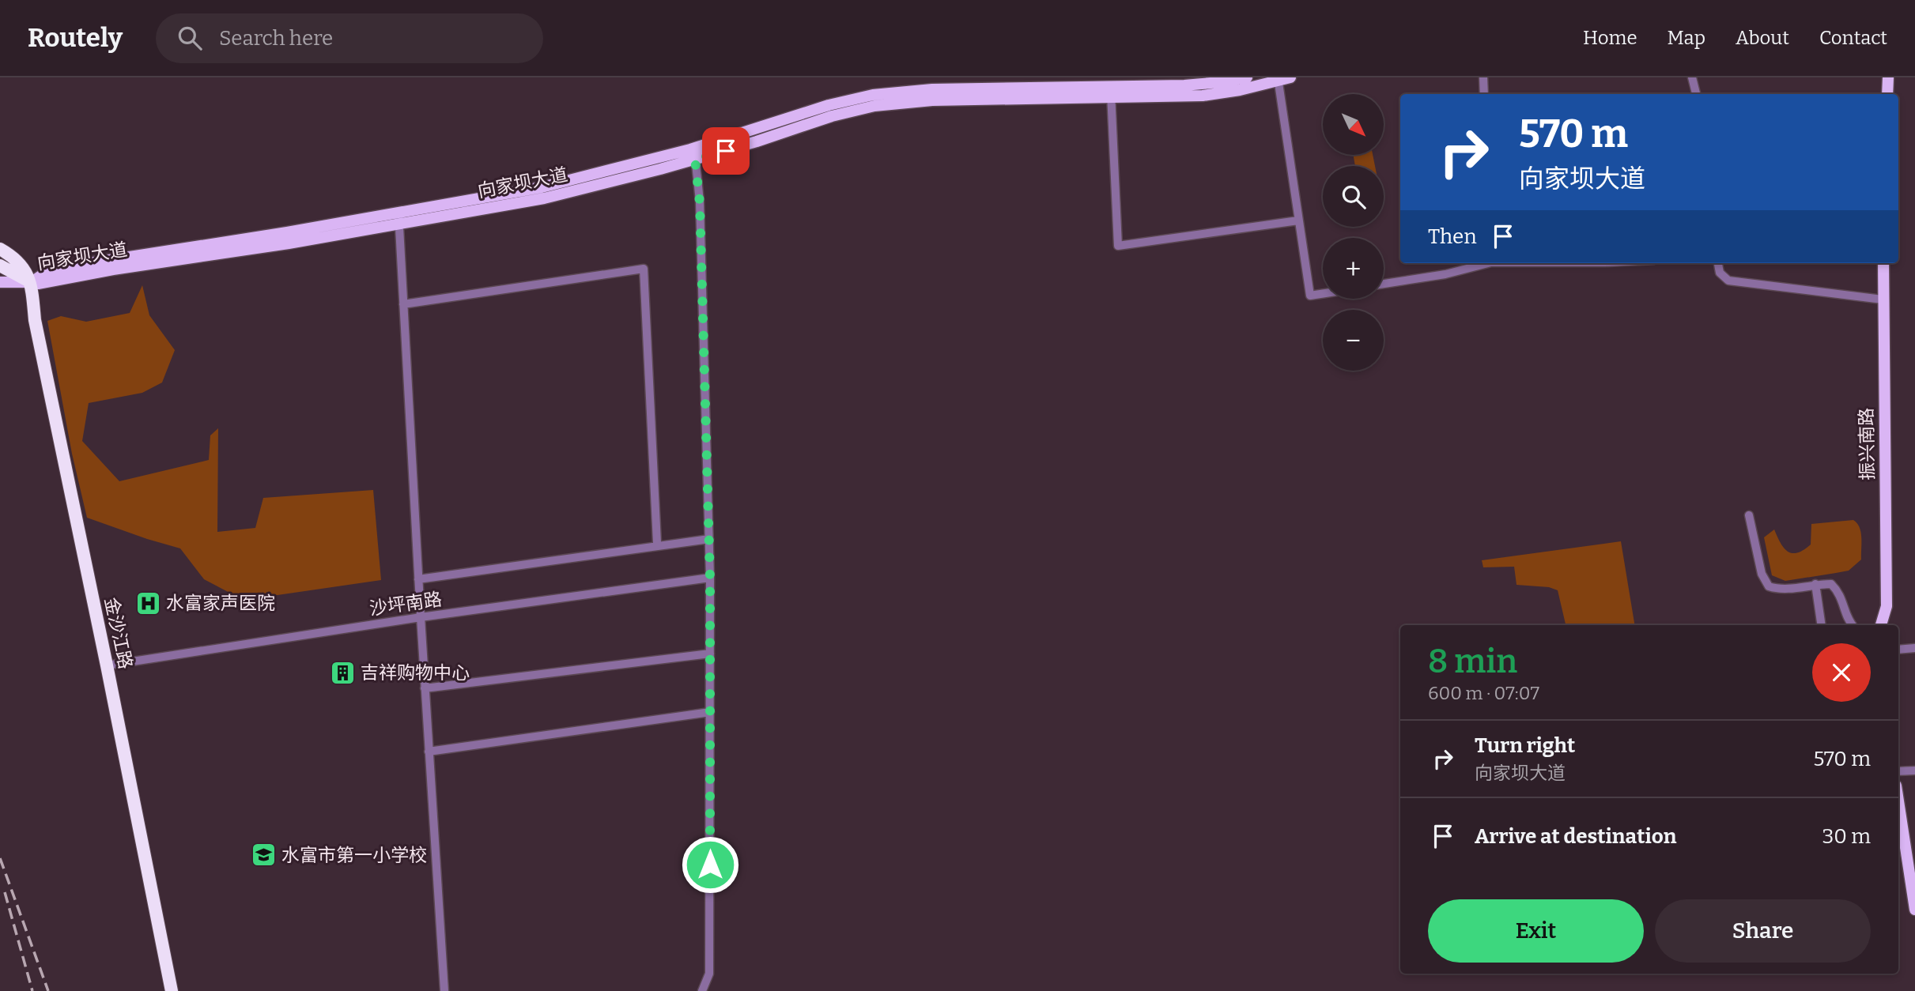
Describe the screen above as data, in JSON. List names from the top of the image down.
{
  "streets": {
    "highway": ["金沙江路"],
    "main road": ["向家坝大道", "振兴南路"],
    "street": ["沙坪南路"]
  },
  "crossings": [
    ["向家坝大道", "金沙江路"],
    ["沙坪南路", "金沙江路"]
  ],
  "places": {
    "hospital": ["水富家声医院"],
    "building": ["吉祥购物中心"],
    "school or university": ["水富市第一小学校"]
  },
  "north": "bottom right",
  "page": {
    "header": "Routely",
    "search": "Search here",
    "nav": [
      "Home",
      "Map",
      "About",
      "Contact"
    ],
    "map_buttons": ["+", "−"],
    "turn": ["570 m", "向家坝大道"],
    "then": "Then",
    "heading": ["8 min", "600 m · 07:07"],
    "list": [
      {
        "name": "Turn right",
        "note": "向家坝大道",
        "value": "570 m"
      },
      {
        "name": "Arrive at destination",
        "value": "30 m"
      }
    ],
    "buttons": ["Exit", "Share"]
  }
}
